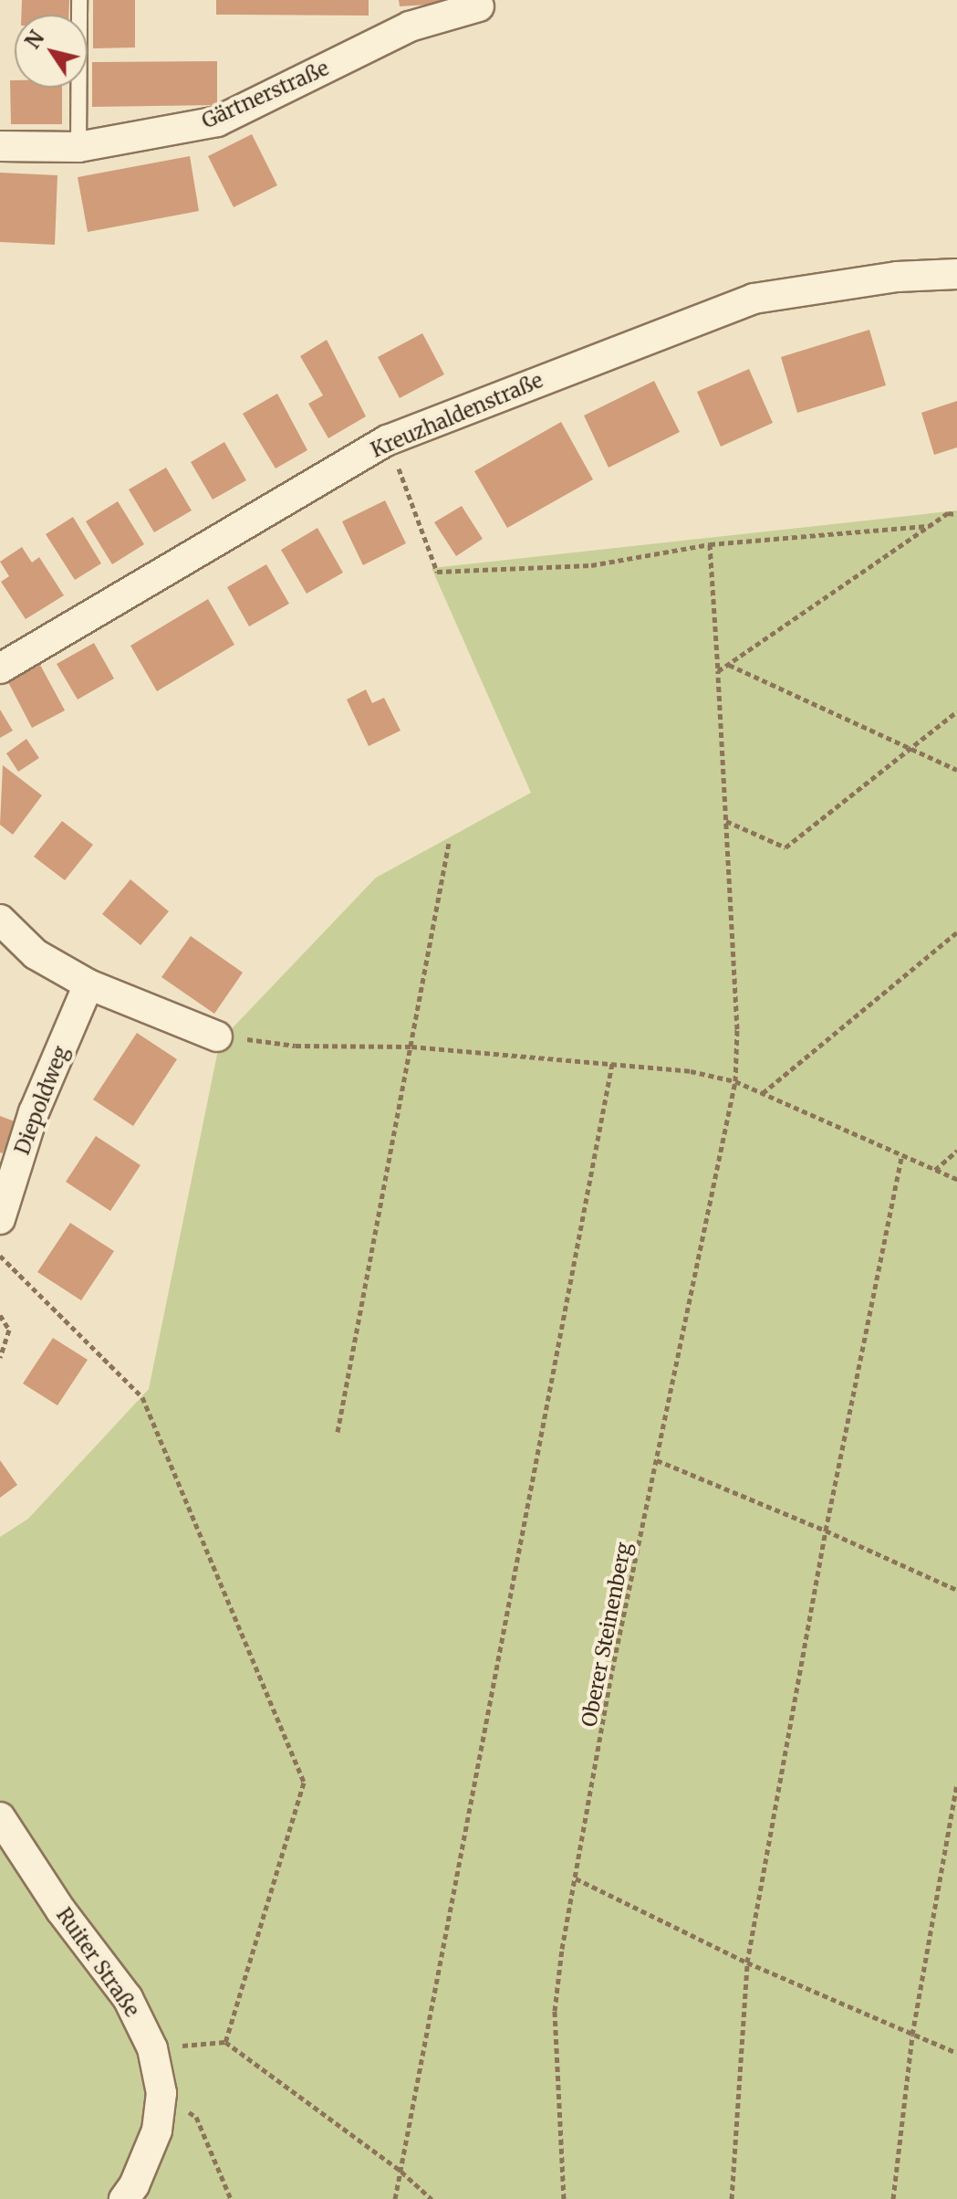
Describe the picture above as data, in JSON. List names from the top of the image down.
{
  "streets": {
    "street": [
      "Gärtnerstraße",
      "Kreuzhaldenstraße",
      "Diepoldweg",
      "Ruiter Straße"
    ],
    "path": ["Oberer Steinenberg"]
  },
  "north": "top left"
}
